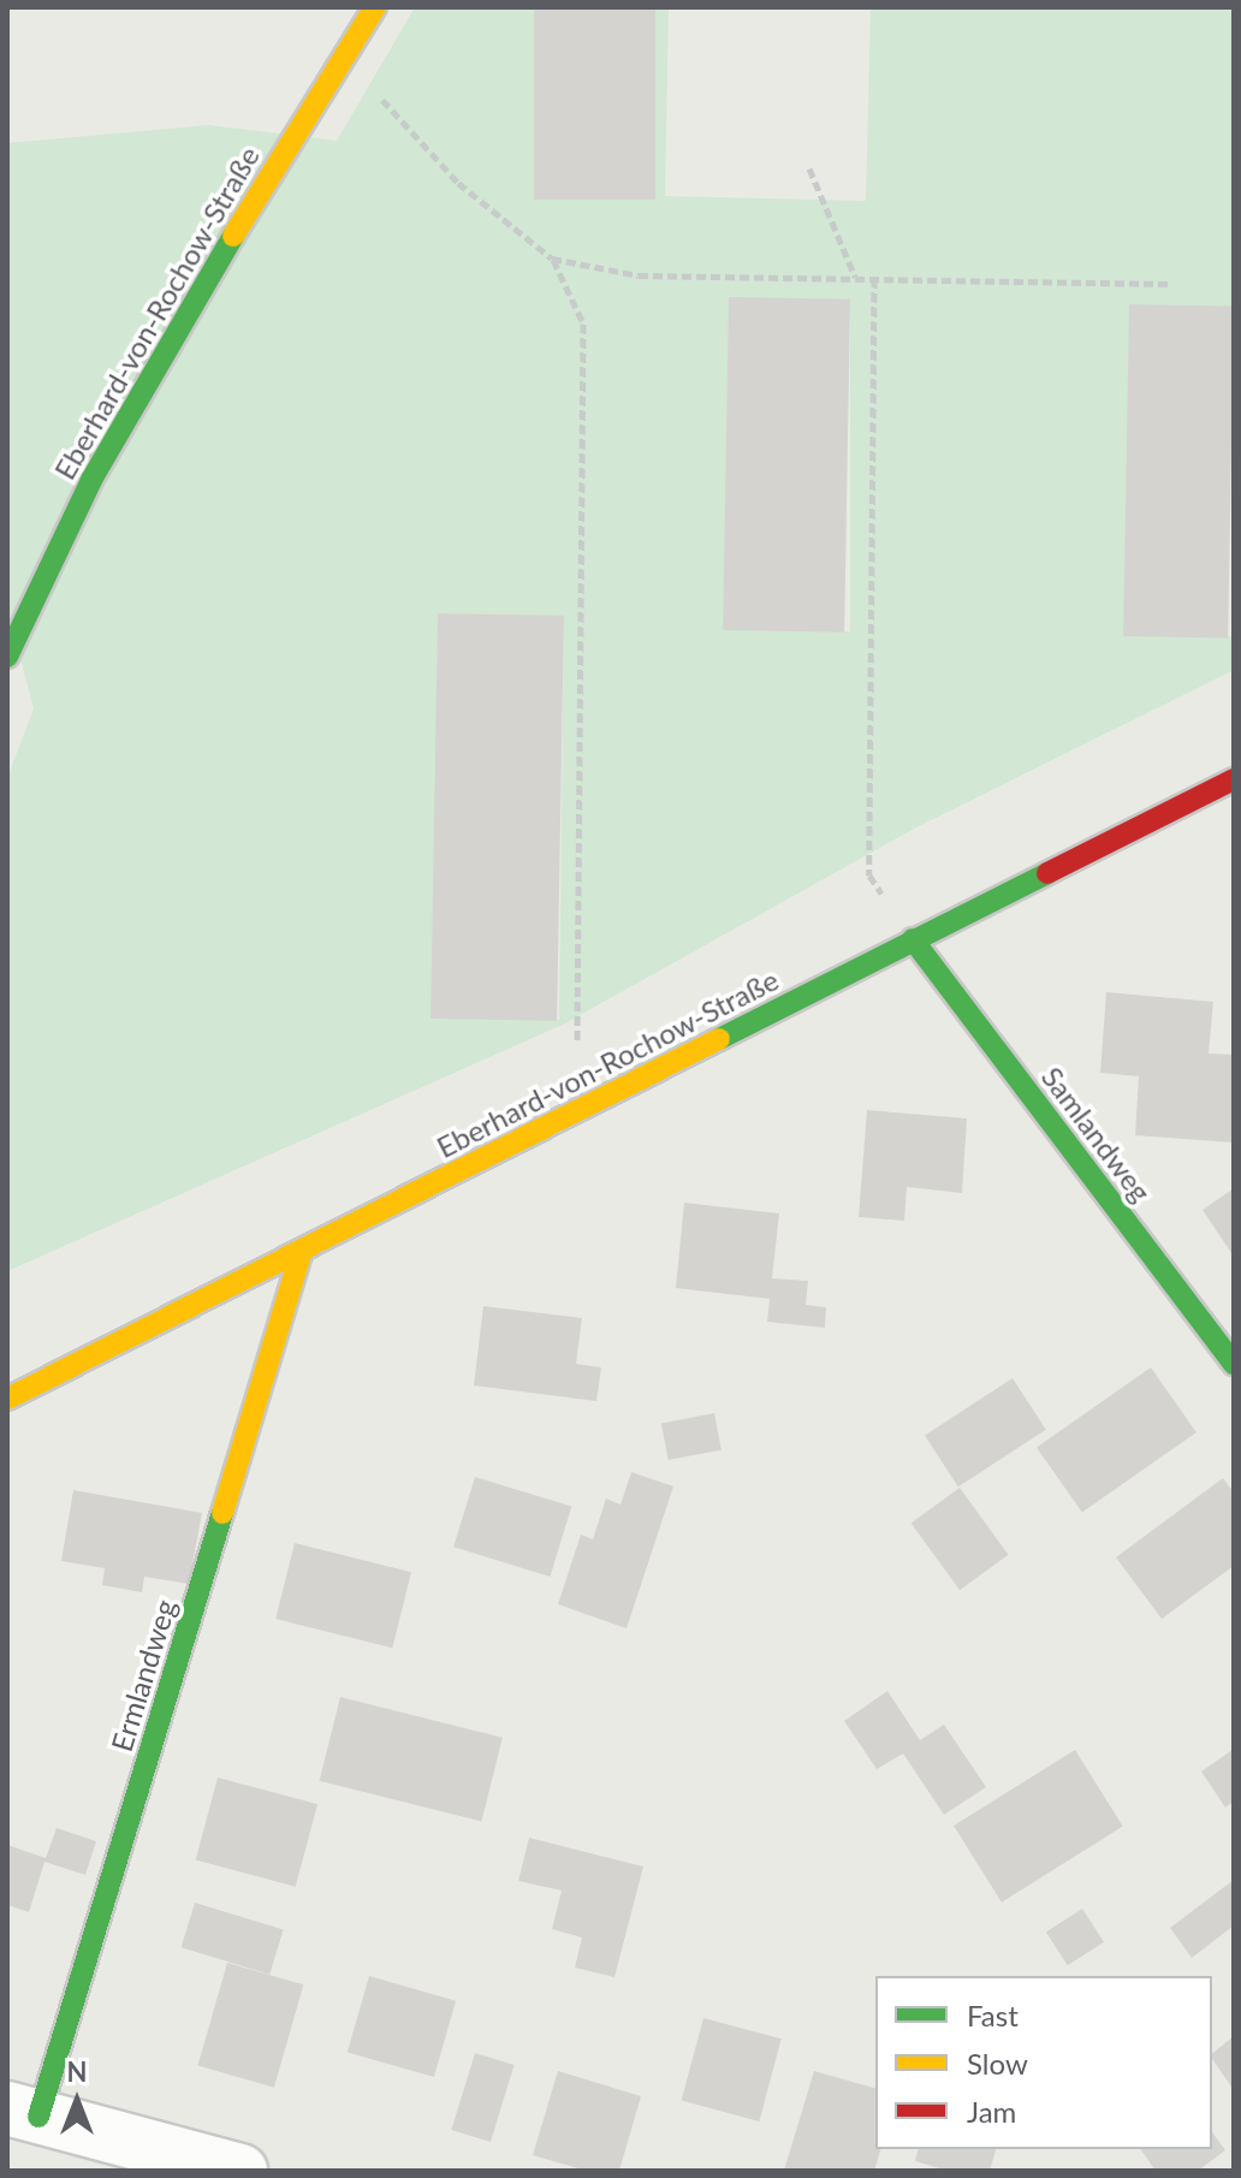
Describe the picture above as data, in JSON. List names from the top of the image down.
{
  "streets": {
    "street": ["Eberhard-von-Rochow-Straße", "Samlandweg", "Ermlandweg"]
  },
  "crossings": [
    ["Eberhard-von-Rochow-Straße", "Samlandweg"],
    ["Eberhard-von-Rochow-Straße", "Ermlandweg"]
  ],
  "legend": ["Fast", "Slow", "Jam"],
  "north": "top"
}
